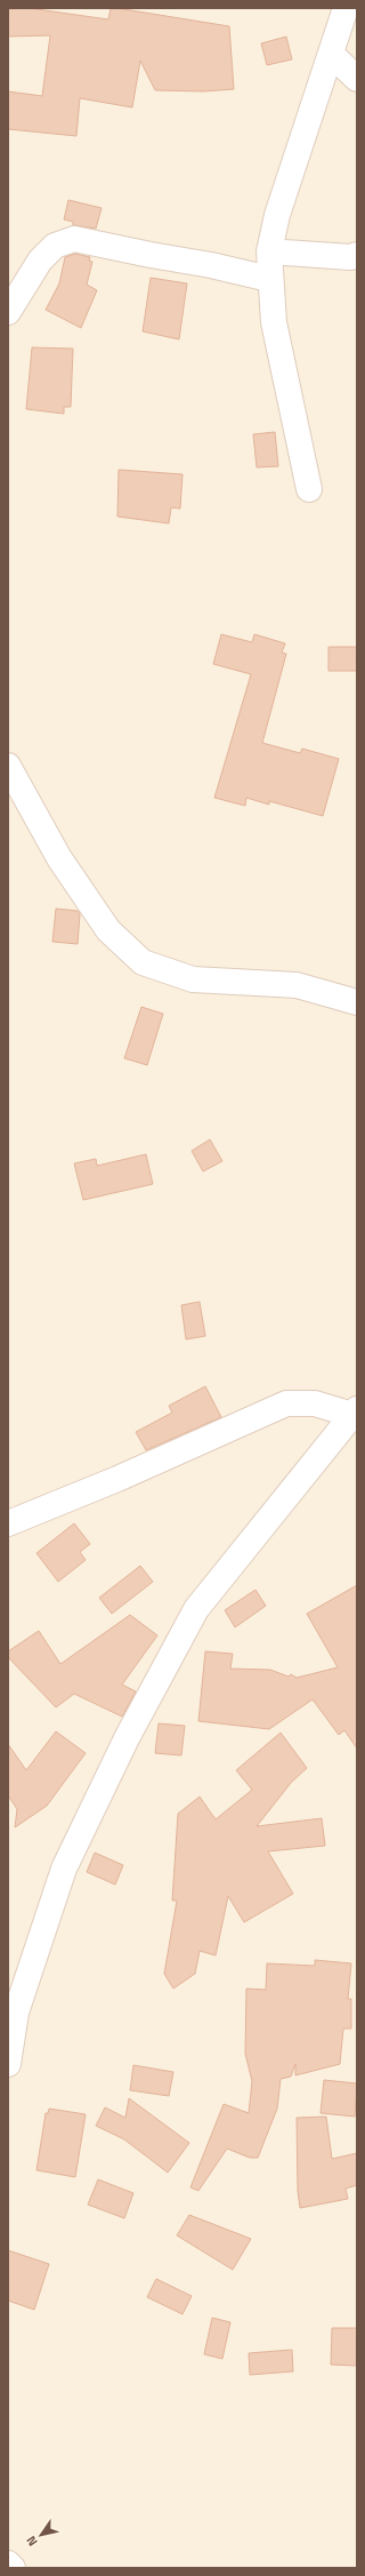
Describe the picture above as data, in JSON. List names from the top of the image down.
{
  "north": "bottom left"
}
